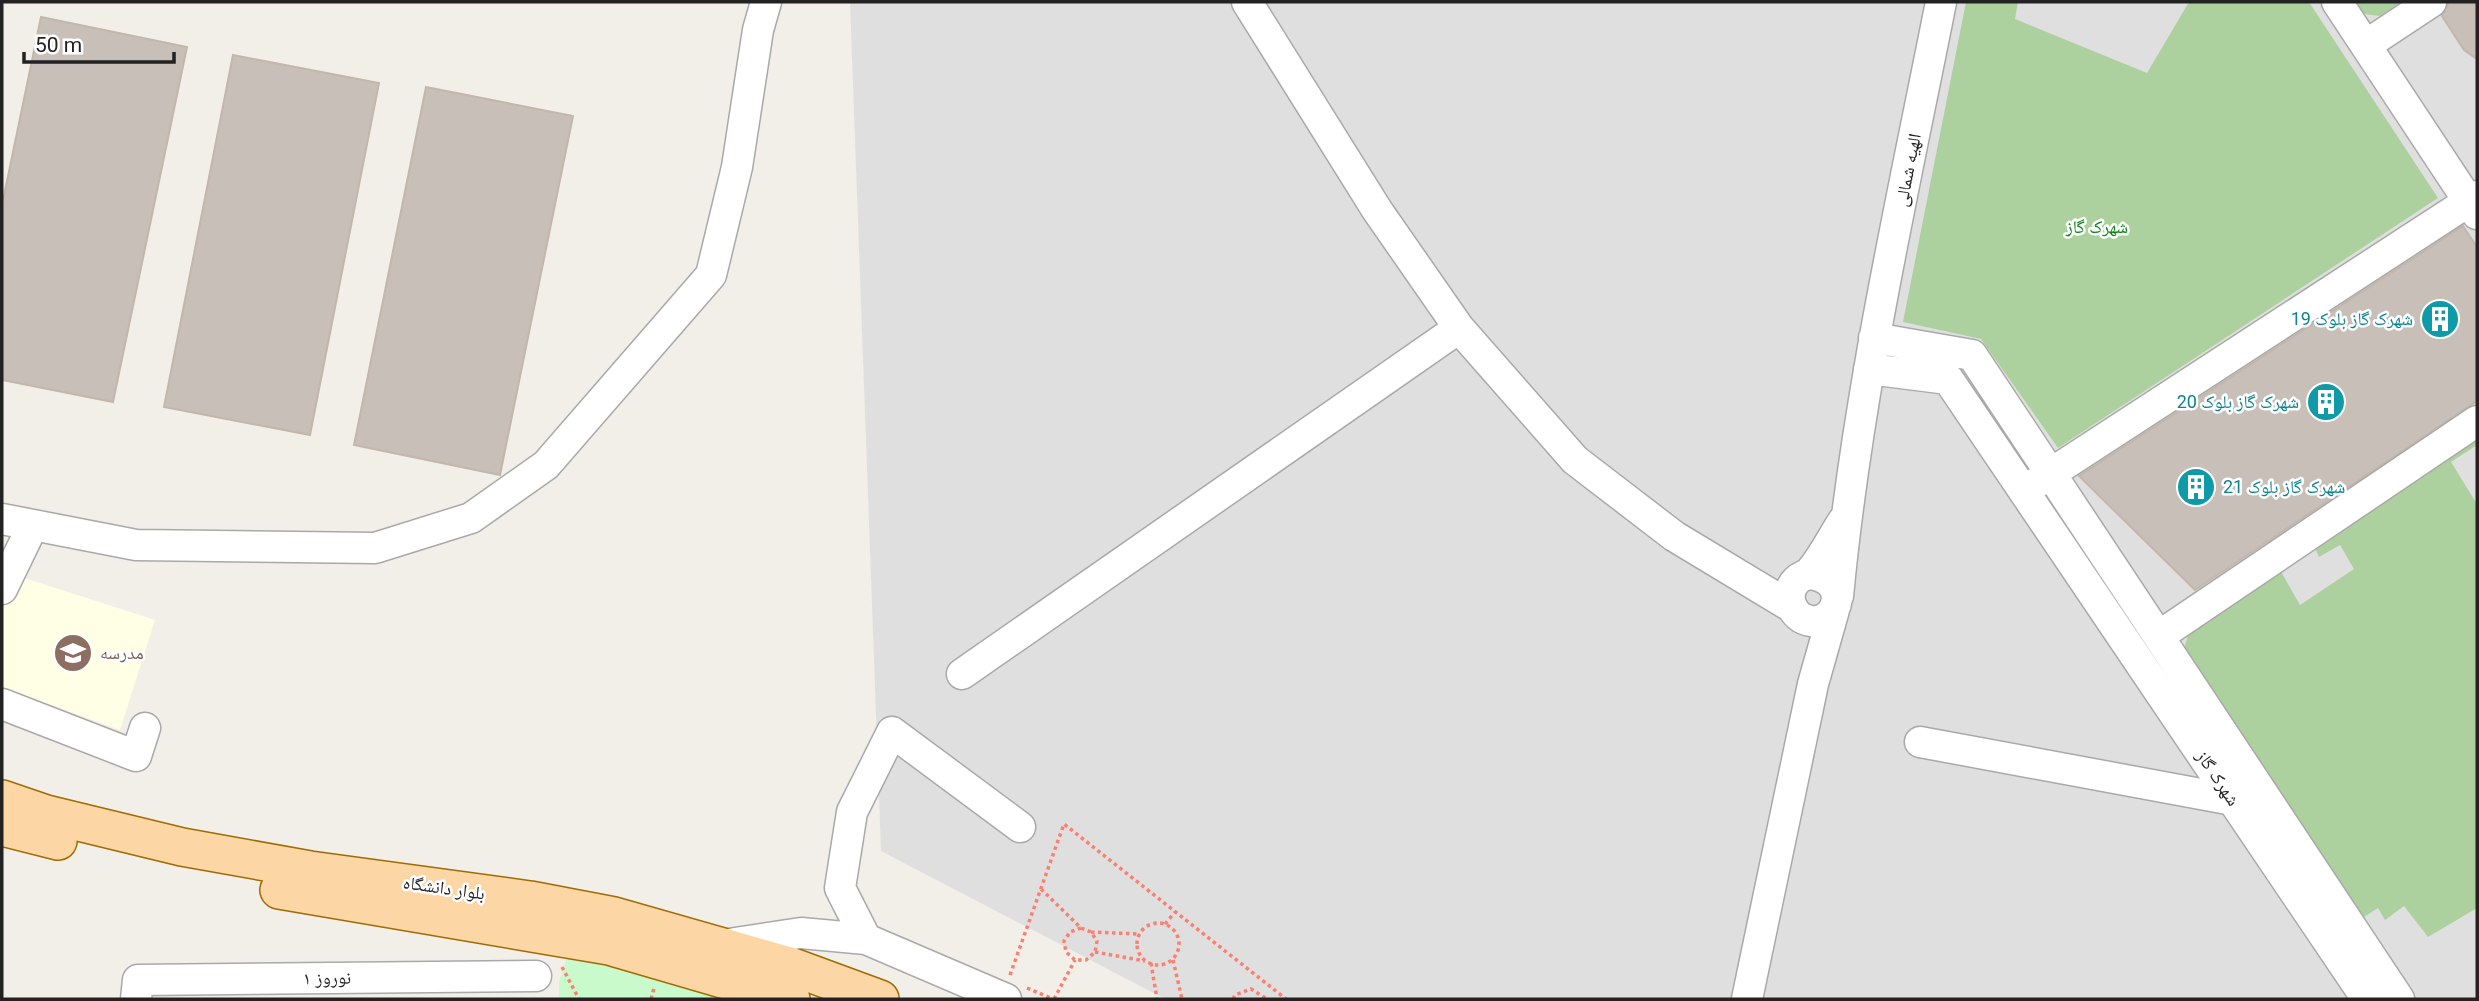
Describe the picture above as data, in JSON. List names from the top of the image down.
{
  "streets": {
    "main road": ["بلوار دانشگاه"],
    "street": ["الهیه شمالی", "شهرک گاز", "نوروز ۱"]
  },
  "crossings": [
    ["الهیه شمالی", "شهرک گاز"]
  ],
  "parks": ["شهرک گاز"],
  "places": {
    "building": ["شهرک گاز بلوک 19", "شهرک گاز بلوک 20", "شهرک گاز بلوک 21"],
    "school or university": ["مدرسه"]
  },
  "scale_bar": "50 m"
}
